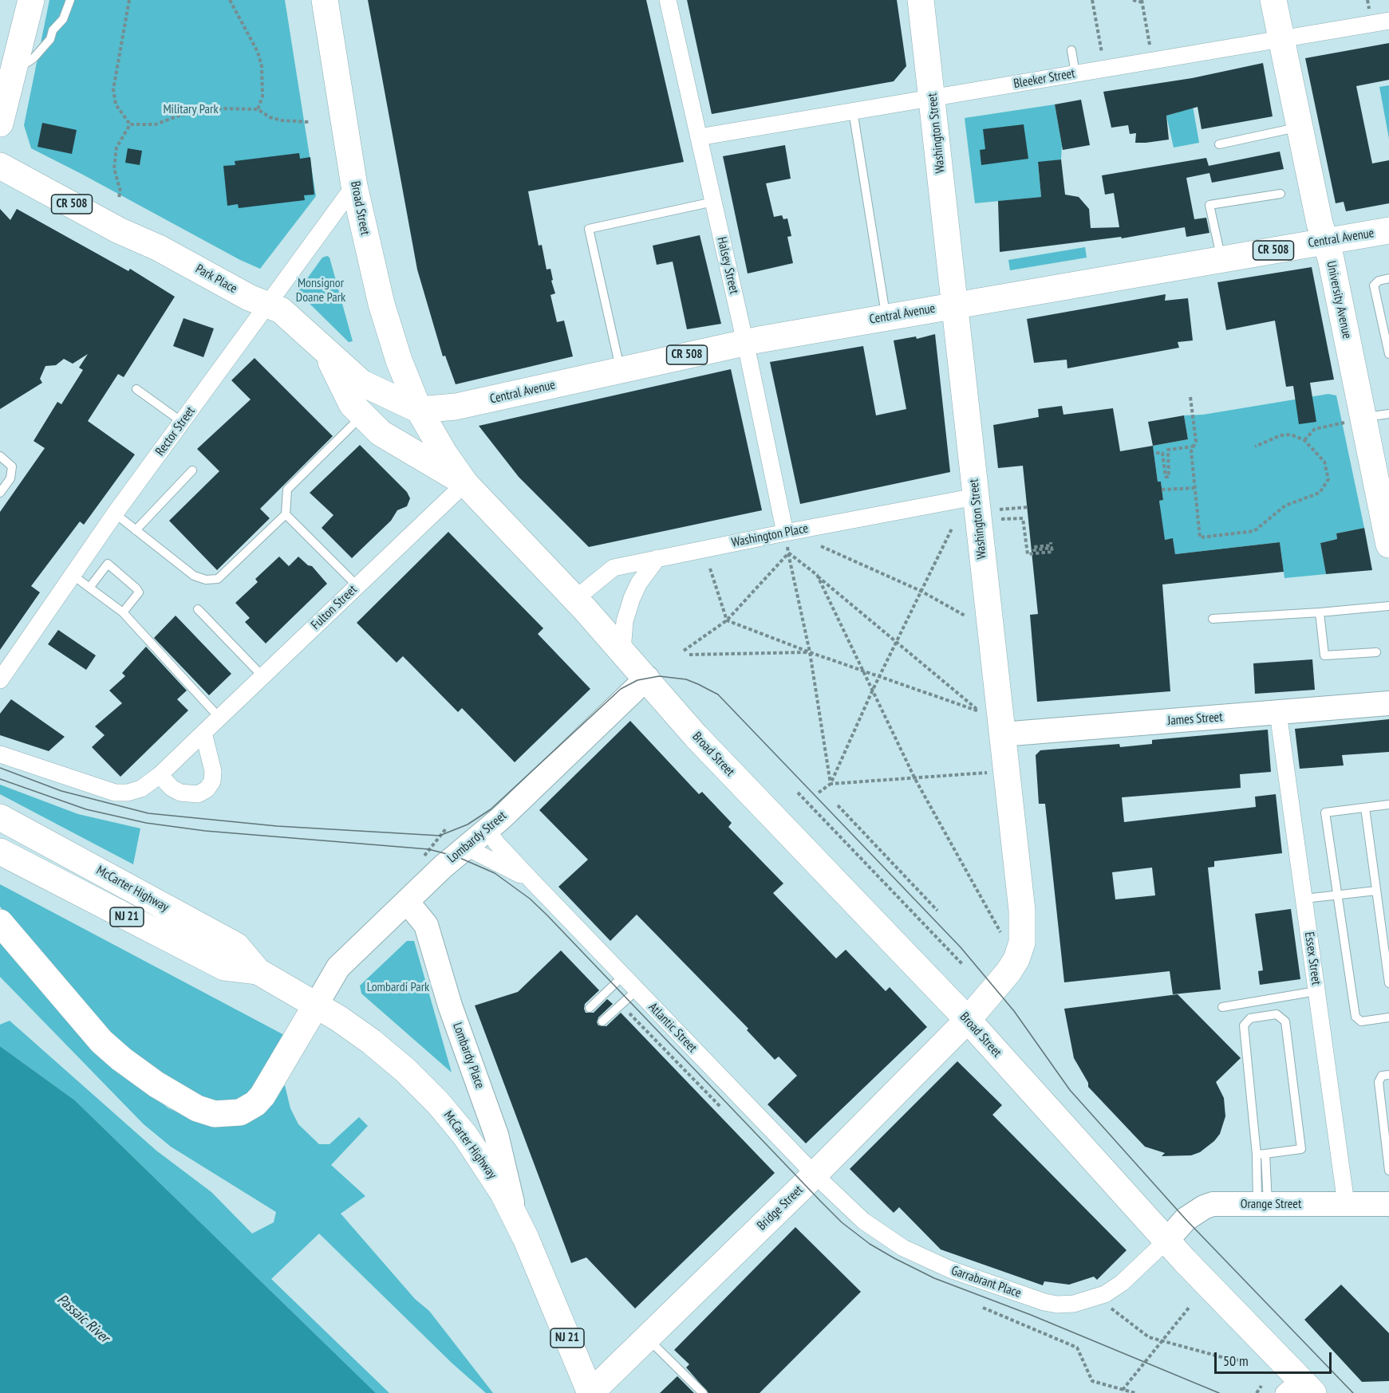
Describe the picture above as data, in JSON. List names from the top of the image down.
{
  "streets": {
    "main road": [
      "Washington Street",
      "CR 508",
      "Broad Street",
      "Central Avenue",
      "Park Place",
      "University Avenue",
      "McCarter Highway",
      "NJ 21",
      "Bridge Street"
    ],
    "street": [
      "Bleeker Street",
      "Halsey Street",
      "Rector Street",
      "Washington Place",
      "Fulton Street",
      "James Street",
      "Lombardy Street",
      "Essex Street",
      "Atlantic Street",
      "Lombardy Place",
      "Orange Street",
      "Garrabrant Place"
    ]
  },
  "crossings": [
    ["Bleeker Street", "Washington Street"],
    ["Bleeker Street", "Halsey Street"],
    ["Bleeker Street", "University Avenue"],
    ["Washington Street", "Broad Street"],
    ["Washington Street", "Central Avenue"],
    ["Washington Street", "Washington Place"],
    ["Washington Street", "James Street"],
    ["Washington Street", "Bridge Street"],
    ["Broad Street", "Central Avenue"],
    ["Broad Street", "Park Place"],
    ["Broad Street", "Rector Street"],
    ["Broad Street", "Washington Place"],
    ["Broad Street", "Fulton Street"],
    ["Broad Street", "Lombardy Street"],
    ["Broad Street", "Orange Street"],
    ["Broad Street", "Bridge Street"],
    ["Broad Street", "Garrabrant Place"],
    ["Central Avenue", "Halsey Street"],
    ["Central Avenue", "Park Place"],
    ["Central Avenue", "University Avenue"],
    ["Halsey Street", "Washington Place"],
    ["Park Place", "Rector Street"],
    ["James Street", "Essex Street"],
    ["Lombardy Street", "McCarter Highway"],
    ["Lombardy Street", "Atlantic Street"],
    ["Lombardy Street", "Lombardy Place"],
    ["McCarter Highway", "Lombardy Place"],
    ["McCarter Highway", "Bridge Street"],
    ["Essex Street", "Orange Street"],
    ["Atlantic Street", "Bridge Street"],
    ["Atlantic Street", "Garrabrant Place"],
    ["Orange Street", "Garrabrant Place"],
    ["Bridge Street", "Garrabrant Place"]
  ],
  "water": ["Passaic River"],
  "parks": ["Military Park", "Monsignor Doane Park", "Lombardi Park"],
  "scale_bar": "50 m"
}
